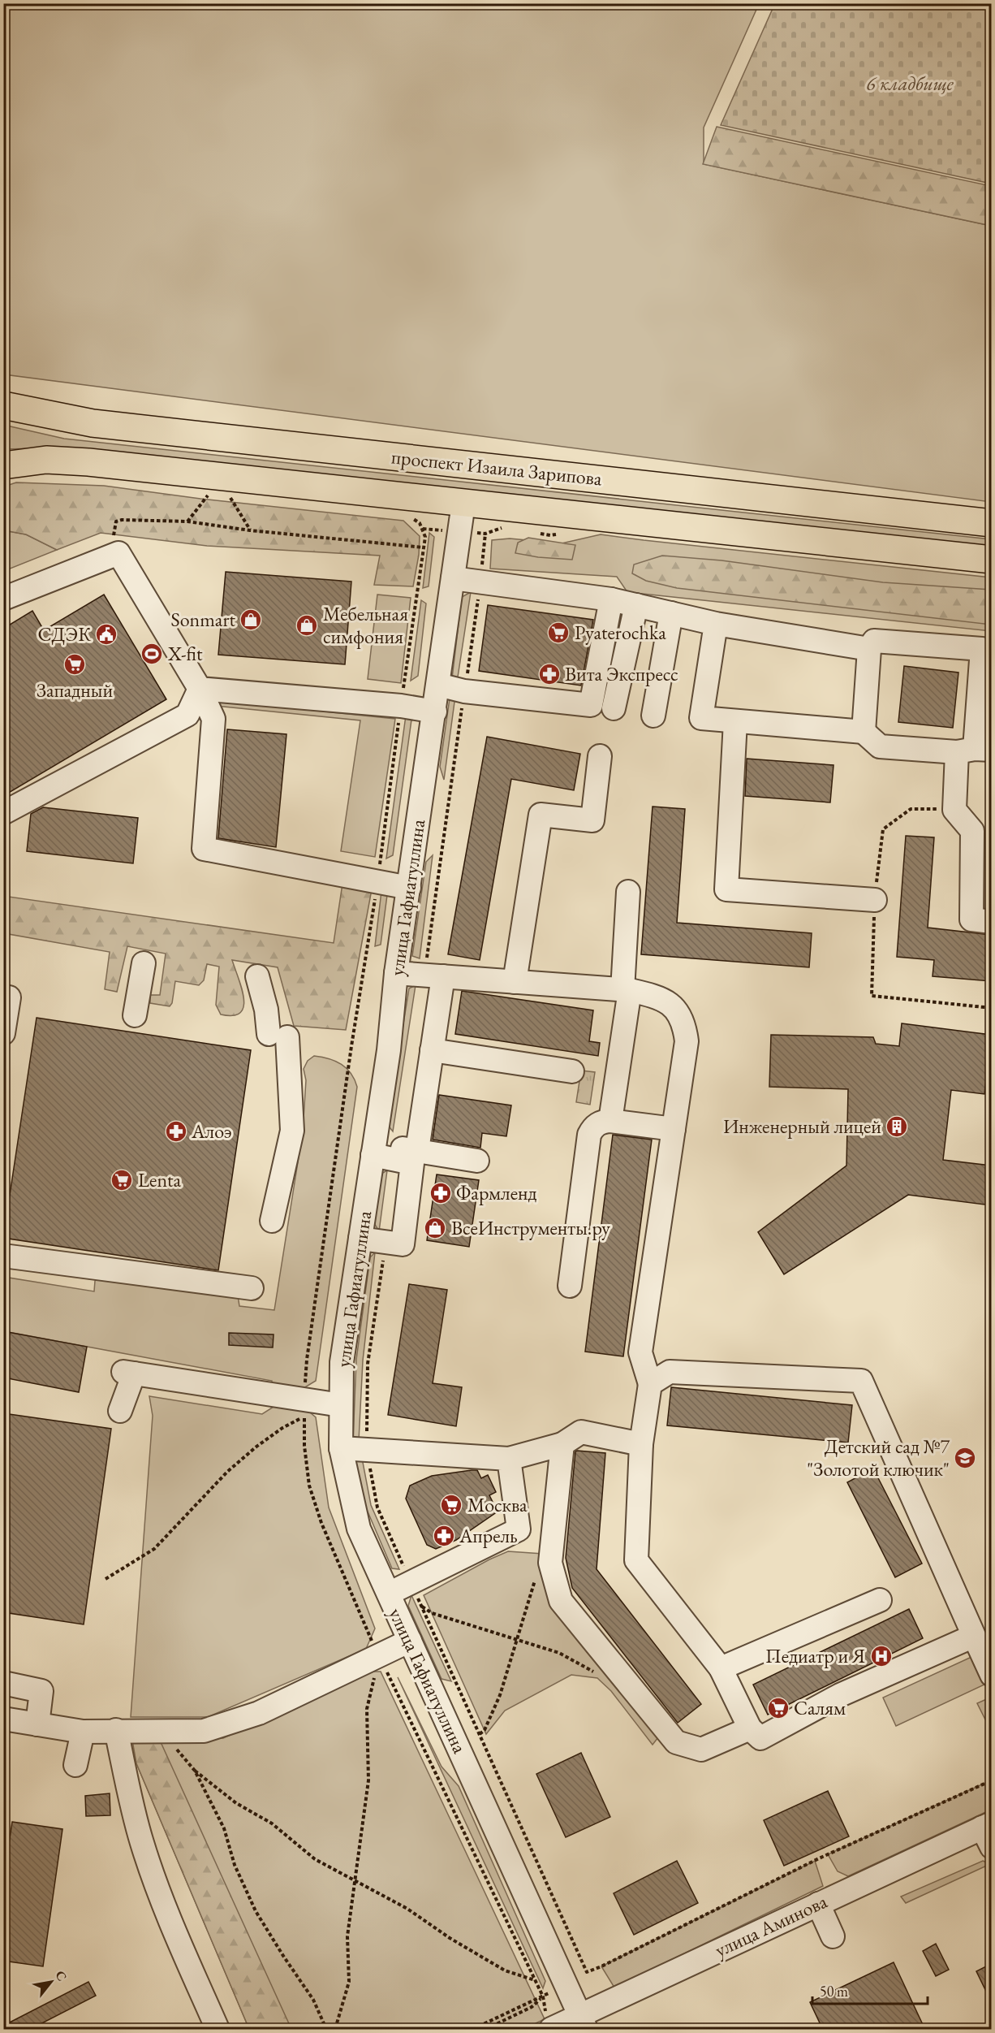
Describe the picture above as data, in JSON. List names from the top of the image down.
{
  "streets": {
    "main road": ["проспект Изаила Зарипова"],
    "street": ["улица Гафиатуллина", "улица Аминова"]
  },
  "crossings": [
    ["проспект Изаила Зарипова", "улица Гафиатуллина"],
    ["улица Гафиатуллина", "улица Аминова"]
  ],
  "parks": ["6 кладбище"],
  "places": {
    "shop": ["Sonmart", "Мебельная симфония", "ВсеИнструменты.ру"],
    "supermarket": [
      "Pyaterochka",
      "Западный",
      "Lenta",
      "Москва",
      "Салям"
    ],
    "public building": ["СДЭК"],
    "sports": ["X-fit"],
    "pharmacy": [
      "Вита Экспресс",
      "Алоэ",
      "Фармленд",
      "Апрель"
    ],
    "building": ["Инженерный лицей"],
    "school or university": ["Детский сад №7 \"Золотой ключик\""],
    "hospital": ["Педиатр и Я"]
  },
  "scale_bar": "50 m",
  "north": "top right"
}
